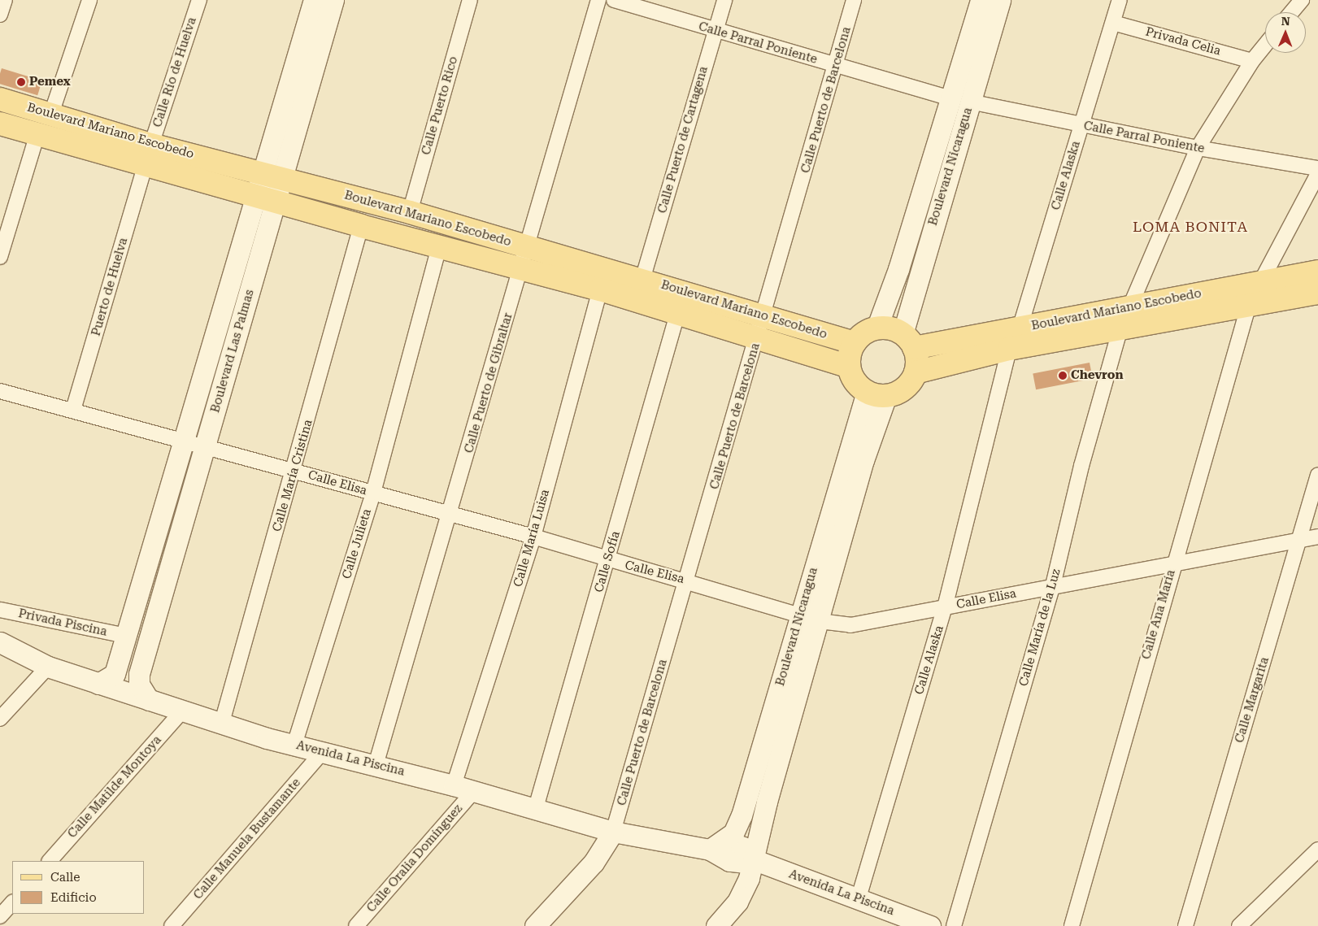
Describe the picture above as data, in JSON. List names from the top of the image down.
{
  "streets": {
    "main road": ["Boulevard Mariano Escobedo"],
    "street": [
      "Privada Celia",
      "Calle Parral Poniente",
      "Calle Río de Huelva",
      "Calle Puerto de Barcelona",
      "Calle Puerto Rico",
      "Calle Puerto de Cartagena",
      "Boulevard Nicaragua",
      "Calle Alaska",
      "Puerto de Huelva",
      "Boulevard Las Palmas",
      "Calle Puerto de Gibraltar",
      "Calle María Cristina",
      "Calle Elisa",
      "Calle María Luisa",
      "Calle Julieta",
      "Calle Sofía",
      "Calle Ana María",
      "Privada Piscina",
      "Calle María de la Luz",
      "Calle Margarita",
      "Avenida La Piscina",
      "Calle Matilde Montoya",
      "Calle Manuela Bustamante",
      "Calle Oralia Domínguez"
    ]
  },
  "crossings": [
    ["Privada Celia", "Calle Alaska"],
    ["Calle Parral Poniente", "Calle Puerto de Barcelona"],
    ["Calle Parral Poniente", "Calle Puerto de Cartagena"],
    ["Calle Parral Poniente", "Boulevard Nicaragua"],
    ["Calle Parral Poniente", "Calle Alaska"],
    ["Calle Río de Huelva", "Boulevard Mariano Escobedo"],
    ["Calle Río de Huelva", "Puerto de Huelva"],
    ["Calle Puerto de Barcelona", "Boulevard Mariano Escobedo"],
    ["Calle Puerto de Barcelona", "Calle Elisa"],
    ["Calle Puerto de Barcelona", "Avenida La Piscina"],
    ["Calle Puerto Rico", "Boulevard Mariano Escobedo"],
    ["Boulevard Mariano Escobedo", "Calle Puerto de Cartagena"],
    ["Boulevard Mariano Escobedo", "Boulevard Nicaragua"],
    ["Boulevard Mariano Escobedo", "Calle Alaska"],
    ["Boulevard Mariano Escobedo", "Puerto de Huelva"],
    ["Boulevard Mariano Escobedo", "Boulevard Las Palmas"],
    ["Boulevard Mariano Escobedo", "Calle Puerto de Gibraltar"],
    ["Boulevard Mariano Escobedo", "Calle María Cristina"],
    ["Boulevard Mariano Escobedo", "Calle María Luisa"],
    ["Boulevard Mariano Escobedo", "Calle Julieta"],
    ["Boulevard Mariano Escobedo", "Calle Sofía"],
    ["Boulevard Mariano Escobedo", "Calle Ana María"],
    ["Boulevard Mariano Escobedo", "Calle María de la Luz"],
    ["Boulevard Nicaragua", "Calle Elisa"],
    ["Boulevard Nicaragua", "Avenida La Piscina"],
    ["Calle Alaska", "Calle Elisa"],
    ["Calle Alaska", "Avenida La Piscina"],
    ["Puerto de Huelva", "Calle Elisa"],
    ["Boulevard Las Palmas", "Calle Elisa"],
    ["Boulevard Las Palmas", "Privada Piscina"],
    ["Boulevard Las Palmas", "Avenida La Piscina"],
    ["Calle Puerto de Gibraltar", "Calle Elisa"],
    ["Calle Puerto de Gibraltar", "Avenida La Piscina"],
    ["Calle María Cristina", "Calle Elisa"],
    ["Calle María Cristina", "Avenida La Piscina"],
    ["Calle Elisa", "Calle María Luisa"],
    ["Calle Elisa", "Calle Julieta"],
    ["Calle Elisa", "Calle Sofía"],
    ["Calle Elisa", "Calle Ana María"],
    ["Calle Elisa", "Calle María de la Luz"],
    ["Calle Elisa", "Calle Margarita"],
    ["Calle María Luisa", "Avenida La Piscina"],
    ["Calle Julieta", "Avenida La Piscina"],
    ["Calle Sofía", "Avenida La Piscina"],
    ["Avenida La Piscina", "Calle Matilde Montoya"],
    ["Avenida La Piscina", "Calle Manuela Bustamante"],
    ["Avenida La Piscina", "Calle Oralia Domínguez"]
  ],
  "districts": ["LOMA BONITA"],
  "places": ["Pemex", "Chevron"],
  "legend": ["Calle", "Edificio"],
  "north": "top"
}
